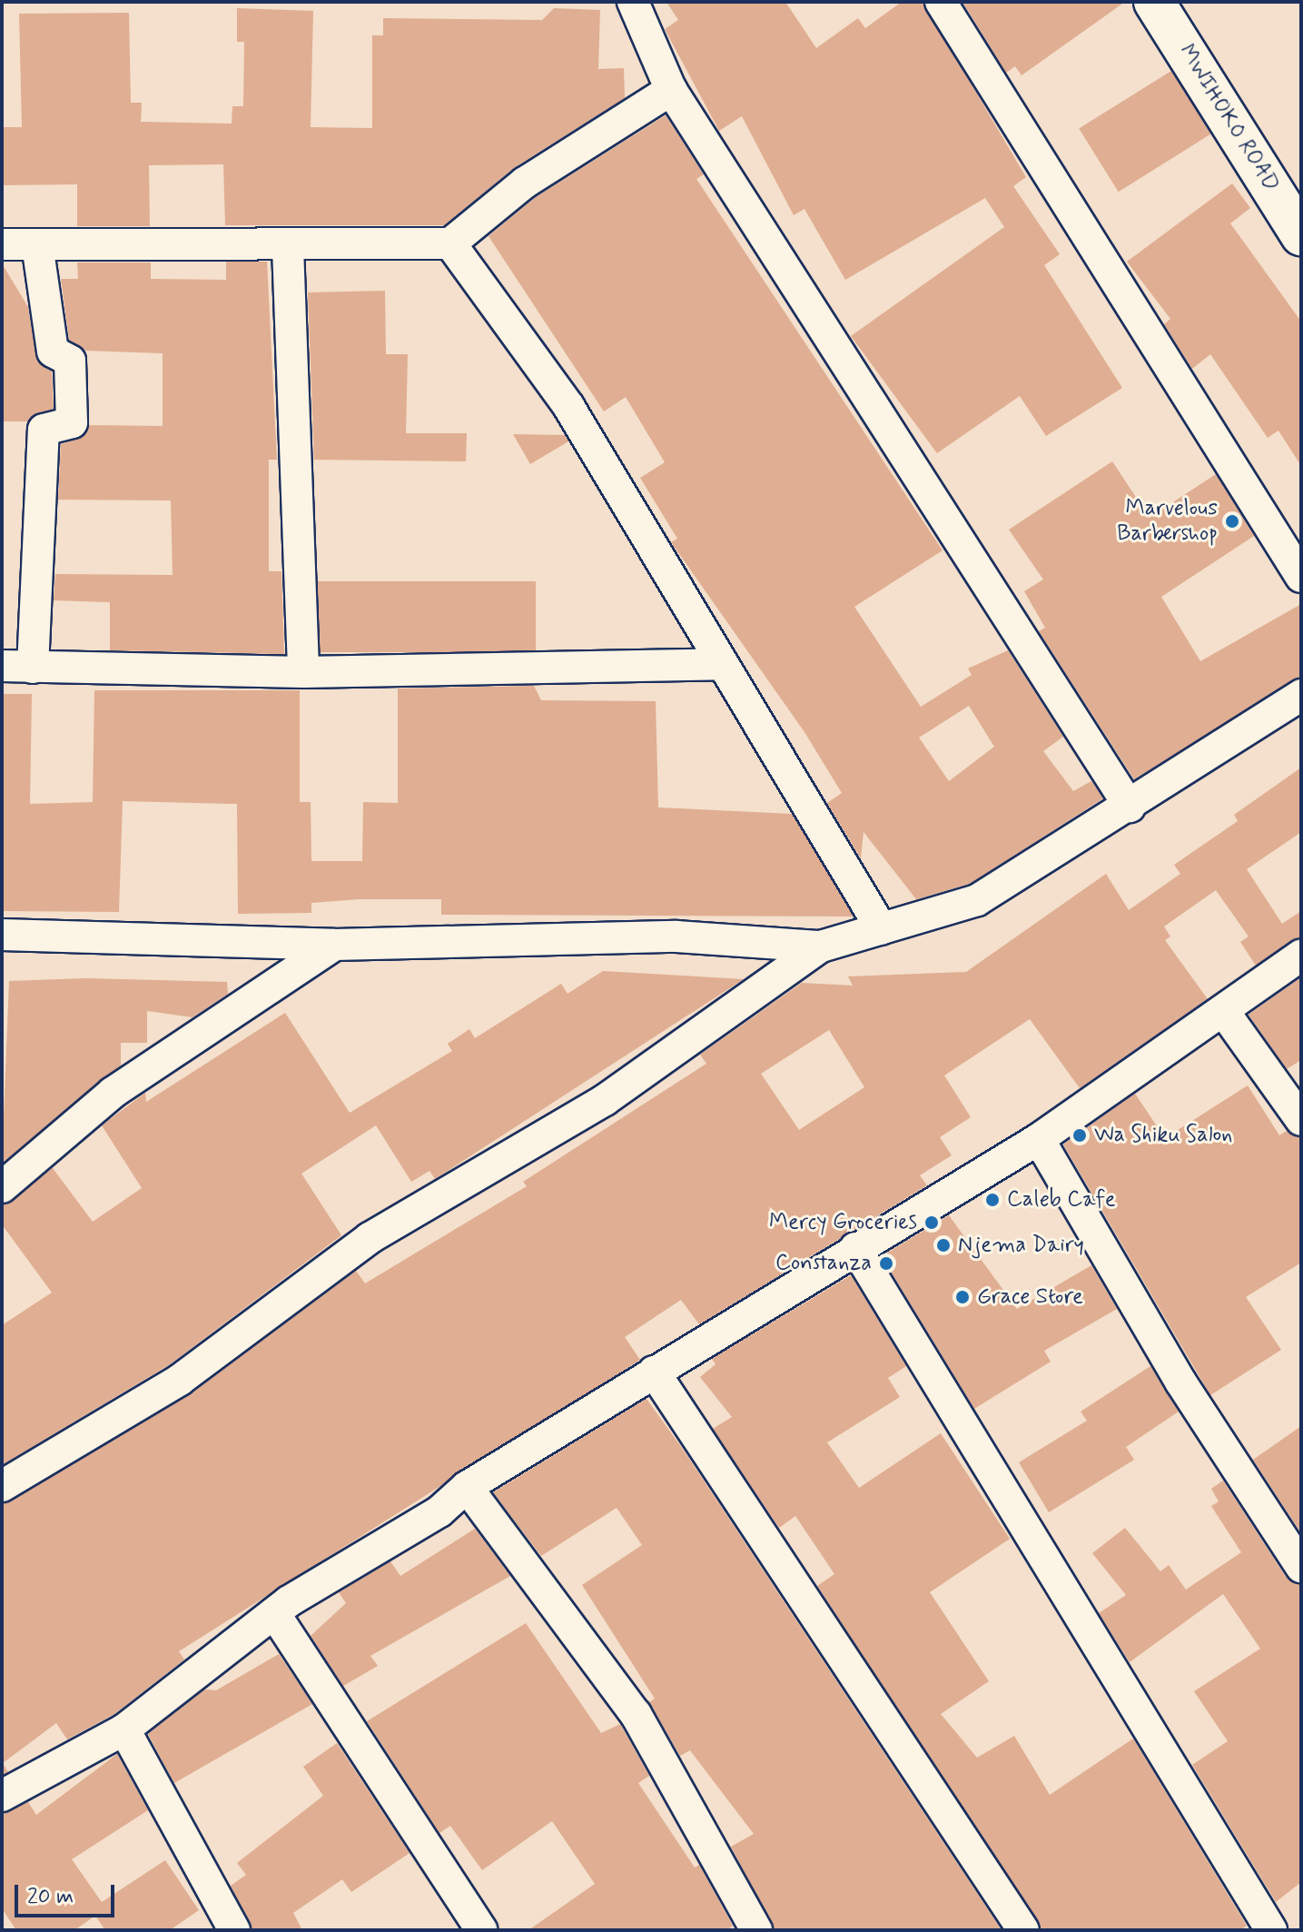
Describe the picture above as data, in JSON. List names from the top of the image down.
{
  "streets": {
    "street": ["MWIHOKO ROAD"]
  },
  "places": [
    "Marvelous Barbershop",
    "Wa Shiku Salon",
    "Caleb Cafe",
    "Mercy Groceries",
    "Njema Dairy",
    "Constanza",
    "Grace Store"
  ],
  "scale_bar": "20 m"
}
